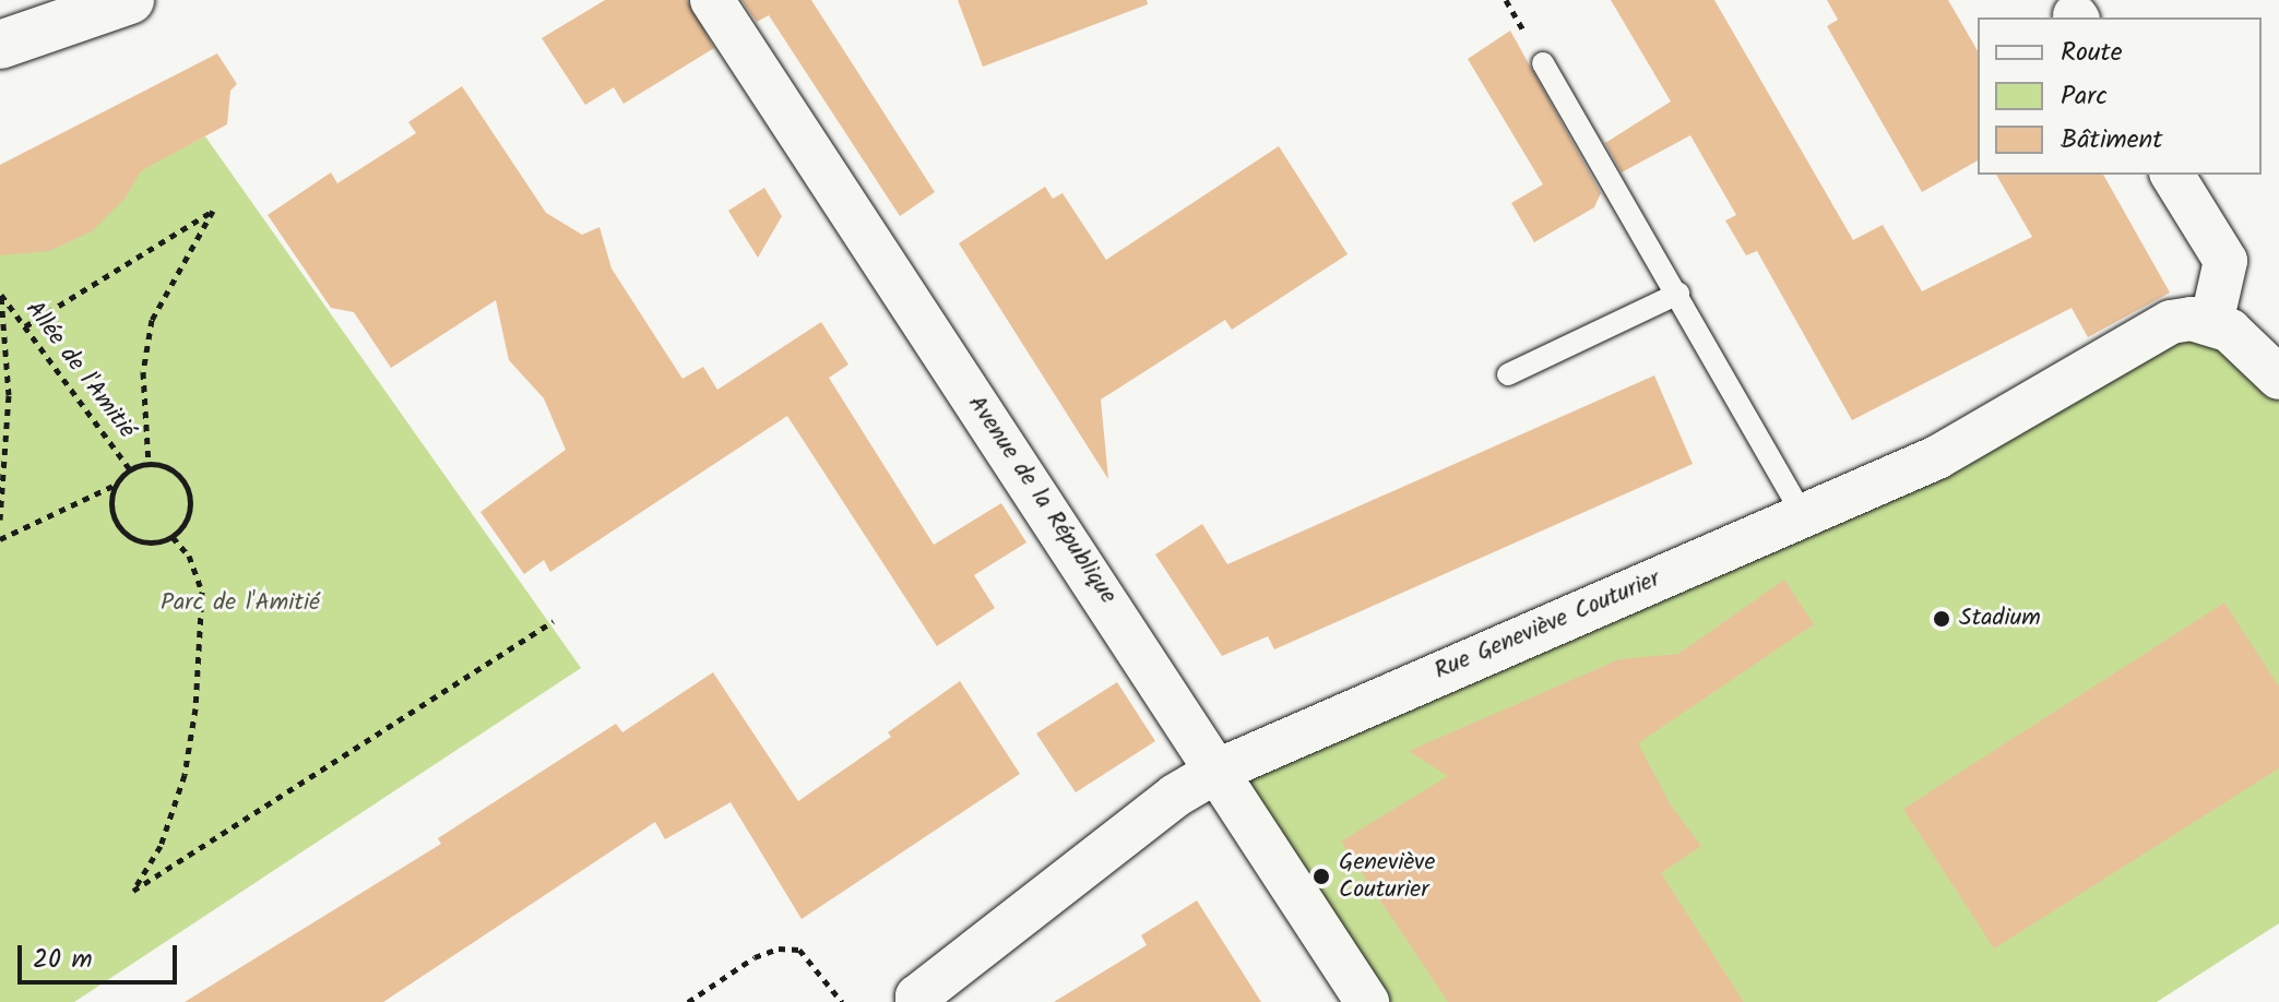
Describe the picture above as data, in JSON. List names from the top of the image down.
{
  "streets": {
    "street": ["Avenue de la République", "Rue Geneviève Couturier"],
    "path": ["Allée de l'Amitié"]
  },
  "crossings": [
    ["Avenue de la République", "Rue Geneviève Couturier"]
  ],
  "parks": ["Parc de l'Amitié"],
  "places": ["Stadium", "Geneviève Couturier"],
  "legend": ["Route", "Parc", "Bâtiment"],
  "scale_bar": "20 m"
}
